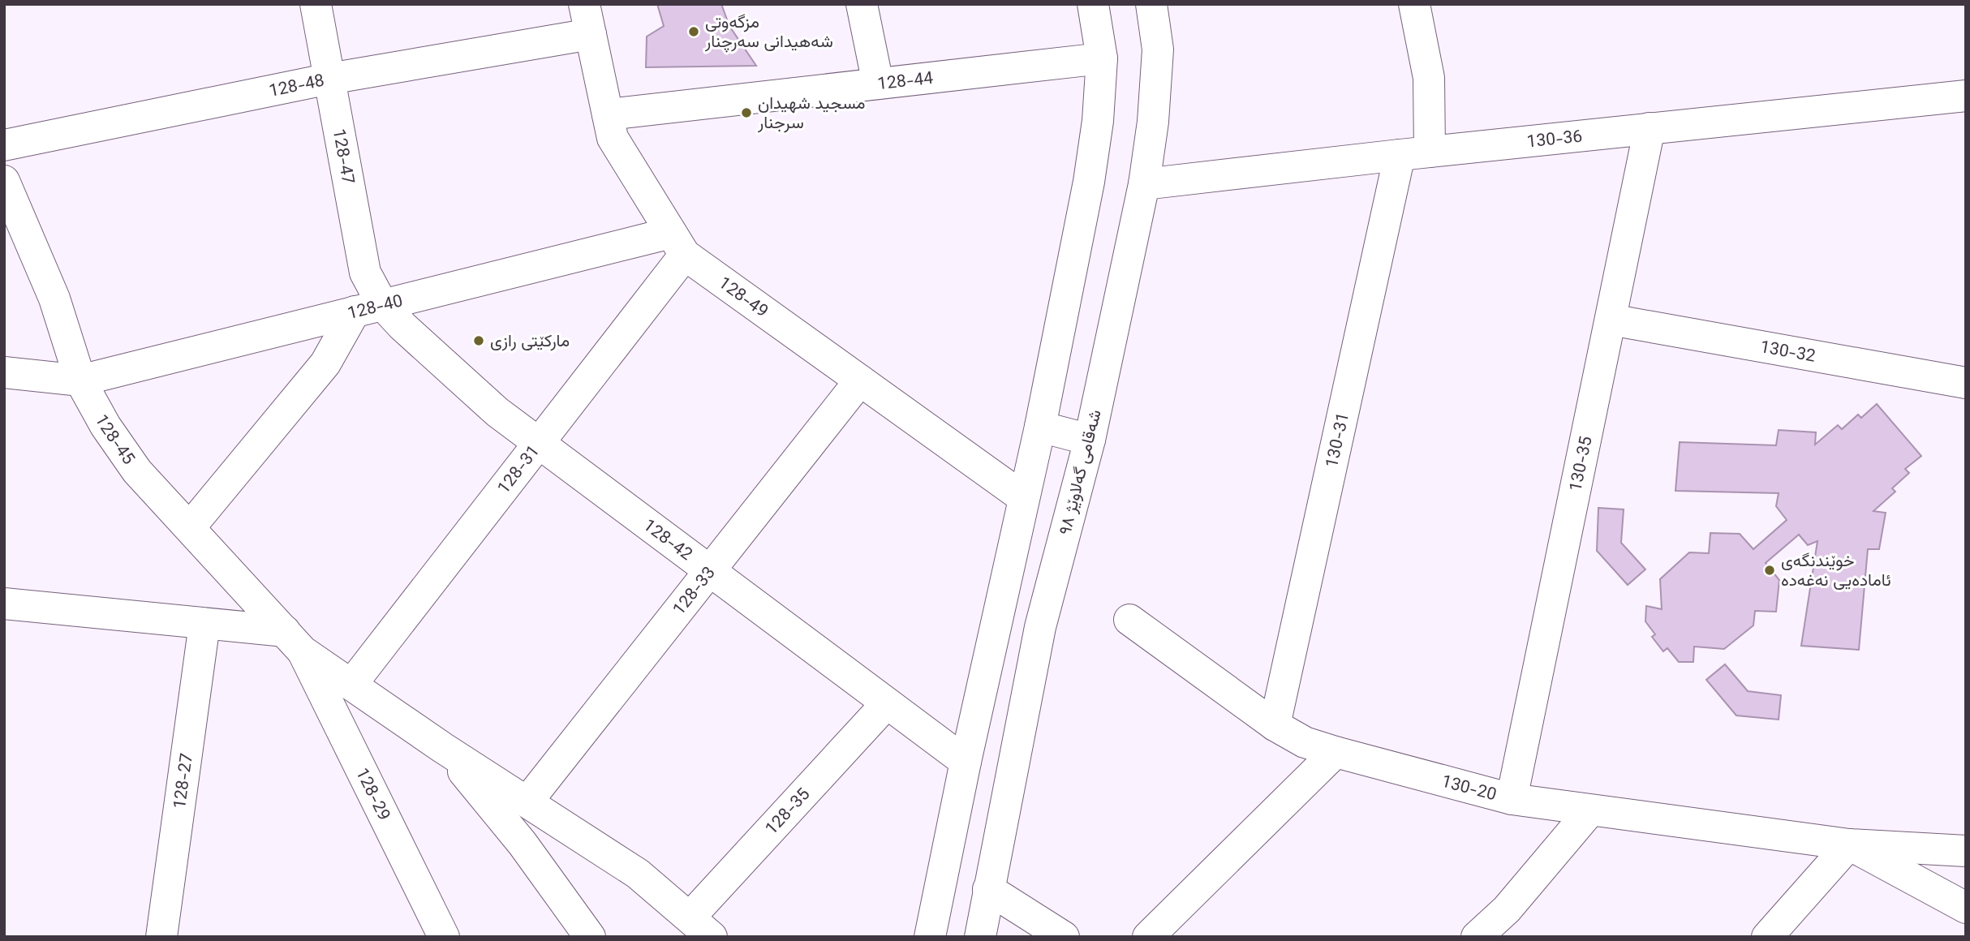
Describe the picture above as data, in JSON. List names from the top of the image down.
{
  "streets": {
    "street": [
      "128-44",
      "128-48",
      "130-36",
      "128-47",
      "128-49",
      "128-40",
      "130-32",
      "128-45",
      "130-31",
      "130-35",
      "128-31",
      "شەقامی گەلاوێژ ٩٨",
      "128-42",
      "128-33",
      "128-27",
      "130-20",
      "128-29",
      "128-35"
    ]
  },
  "crossings": [
    ["128-44", "128-49"],
    ["128-48", "128-47"],
    ["128-48", "128-49"],
    ["130-36", "130-31"],
    ["130-36", "130-35"],
    ["130-36", "شەقامی گەلاوێژ ٩٨"],
    ["128-47", "128-40"],
    ["128-47", "128-42"],
    ["128-49", "128-40"],
    ["128-49", "128-31"],
    ["128-49", "128-33"],
    ["128-40", "128-45"],
    ["128-40", "128-31"],
    ["128-40", "128-42"],
    ["130-32", "130-35"],
    ["128-45", "128-29"],
    ["130-31", "130-20"],
    ["130-35", "130-20"],
    ["128-31", "128-42"],
    ["128-42", "128-33"],
    ["128-42", "128-35"]
  ],
  "places": [
    "مزگەوتی شەهیدانی سەرچنار",
    "مسجيد شهيدان سرجنار",
    "مارکێتی رازی",
    "خوێندنگەی ئامادەیی نەغەدە"
  ]
}
